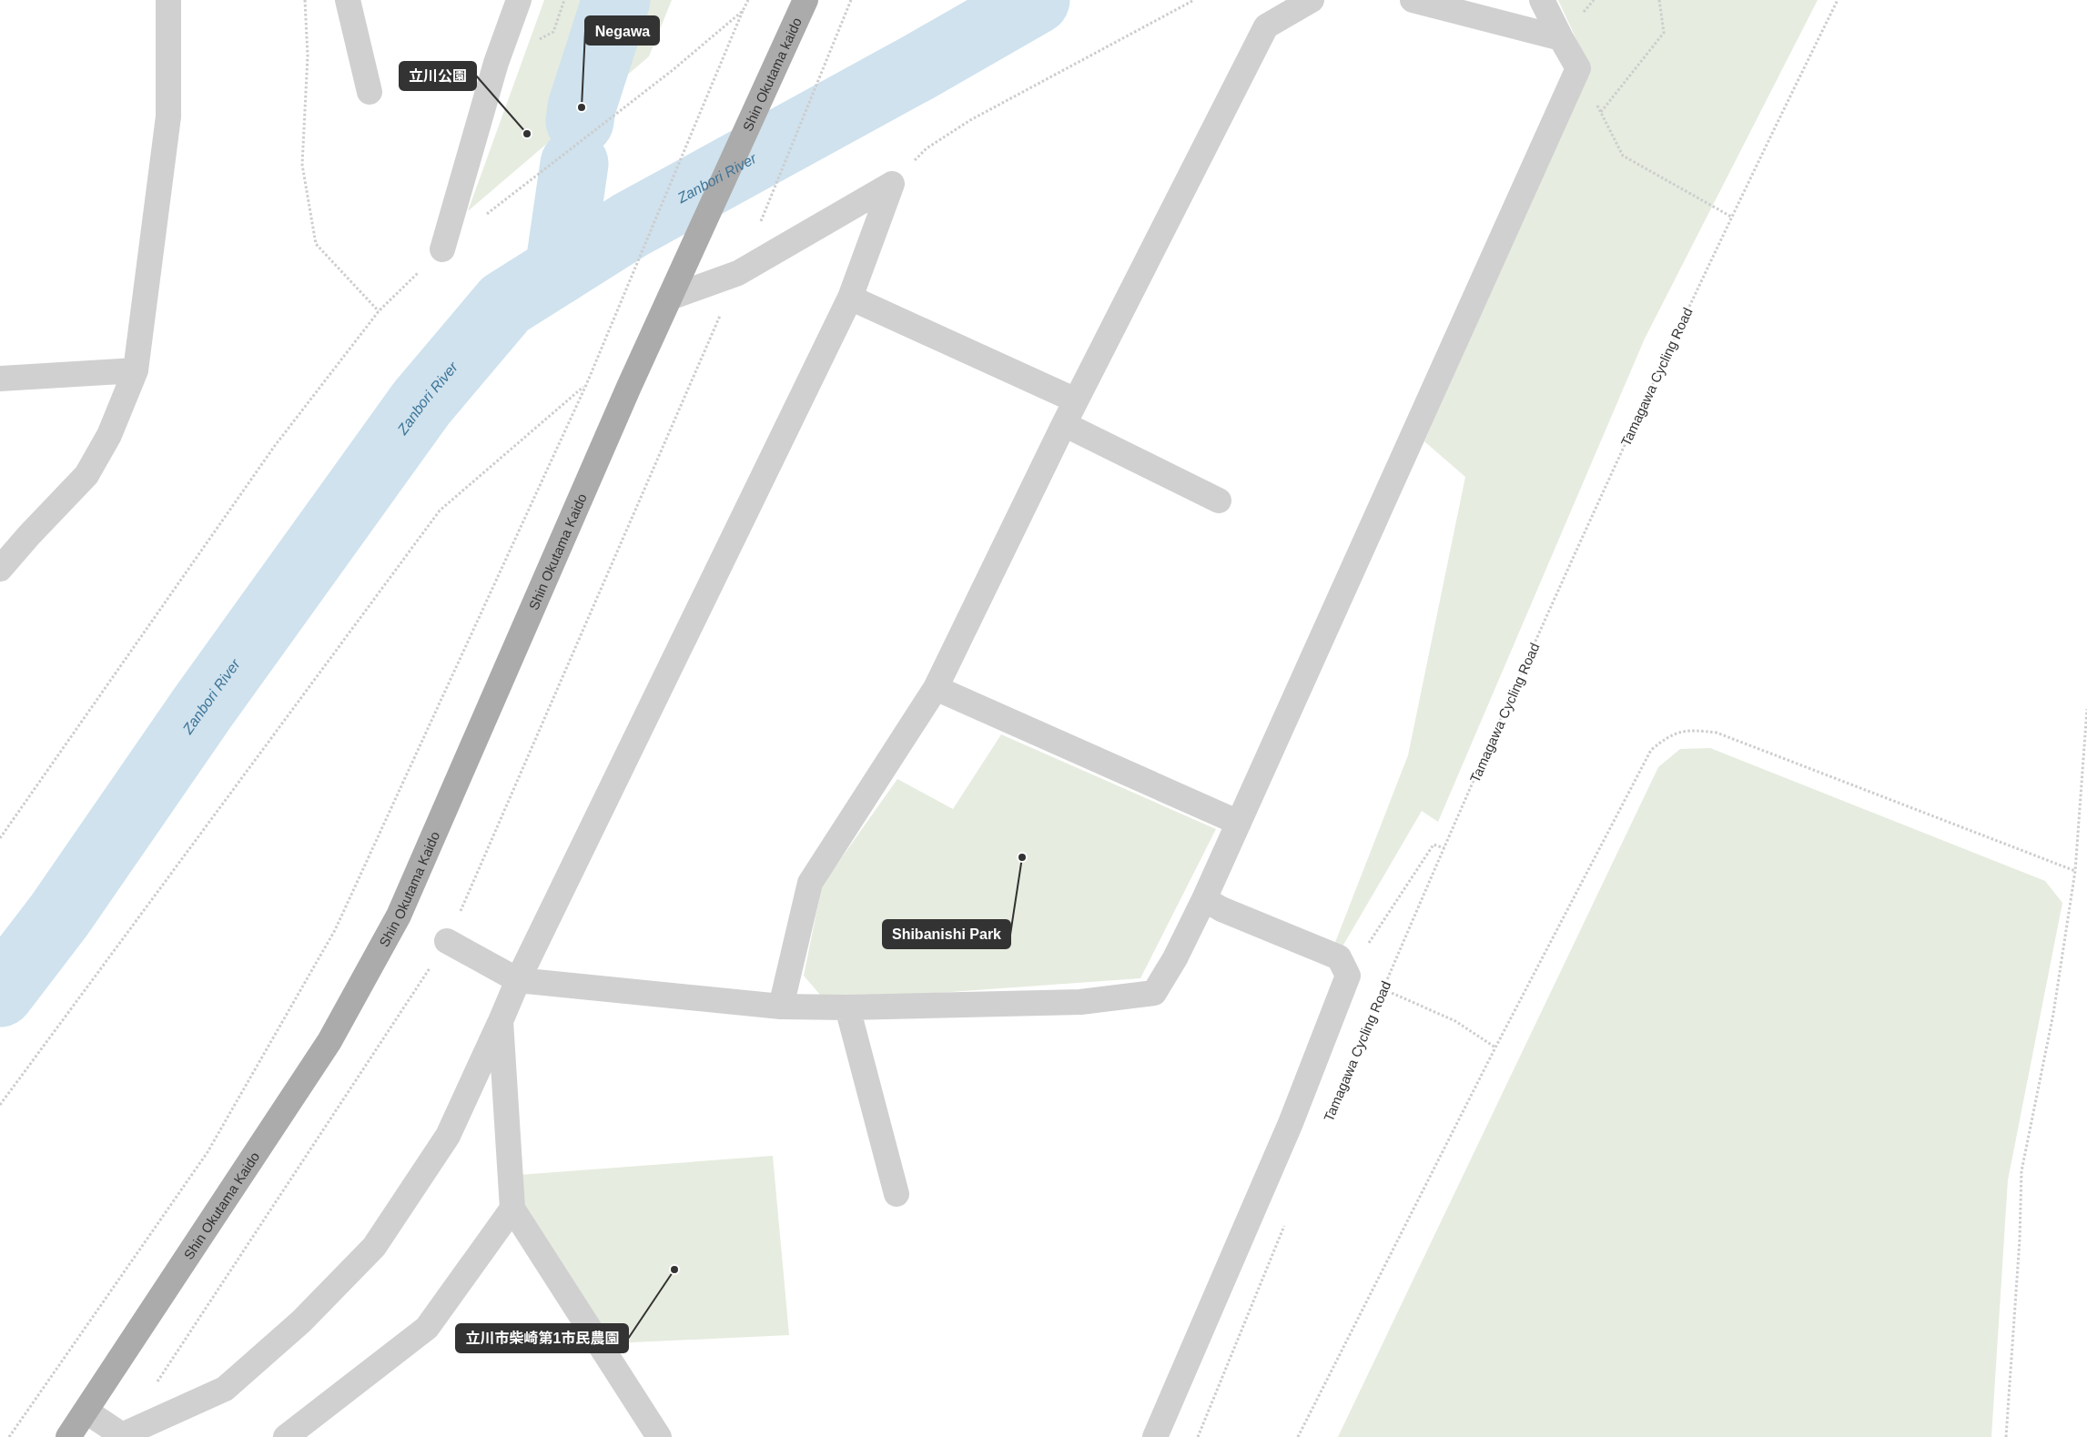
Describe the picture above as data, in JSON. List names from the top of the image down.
{
  "streets": {
    "main road": ["Shin Okutama kaido", "Shin Okutama Kaido"],
    "path": ["Tamagawa Cycling Road"]
  },
  "crossings": [
    ["Shin Okutama kaido", "Shin Okutama Kaido"]
  ],
  "water": ["Zanbori River"],
  "places": [
    "Negawa",
    "立川公園",
    "Shibanishi Park",
    "立川市柴崎第1市民農園"
  ]
}
